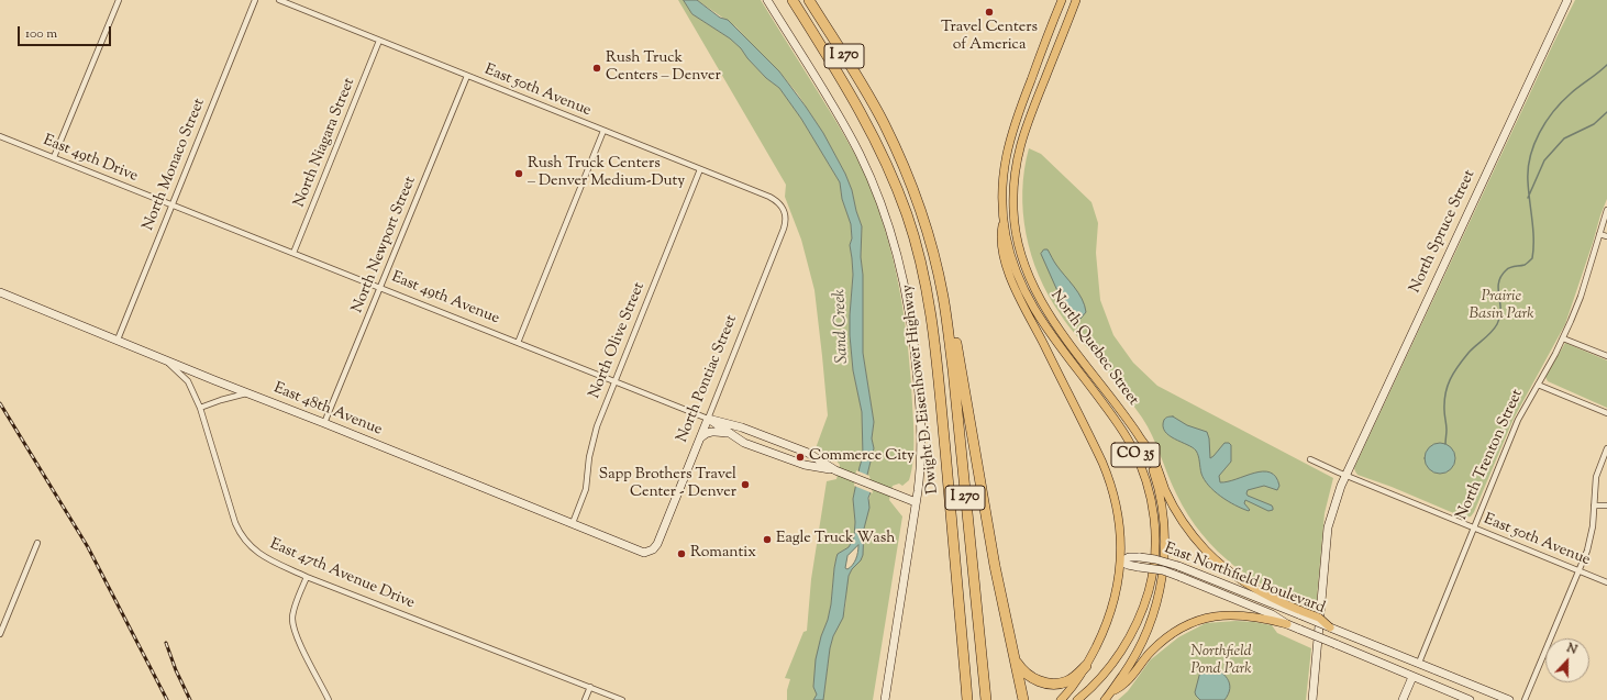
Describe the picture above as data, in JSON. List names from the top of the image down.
{
  "streets": {
    "highway": ["I 270", "Dwight D. Eisenhower Highway"],
    "main road": ["North Quebec Street", "CO 35"],
    "street": [
      "East 50th Avenue",
      "North Niagara Street",
      "East 49th Drive",
      "North Monaco Street",
      "North Spruce Street",
      "North Newport Street",
      "East 49th Avenue",
      "North Olive Street",
      "North Pontiac Street",
      "East 48th Avenue",
      "North Trenton Street",
      "East 47th Avenue Drive",
      "East Northfield Boulevard"
    ]
  },
  "crossings": [
    ["East 50th Avenue", "North Niagara Street"],
    ["East 50th Avenue", "North Spruce Street"],
    ["East 50th Avenue", "North Newport Street"],
    ["East 50th Avenue", "North Olive Street"],
    ["East 50th Avenue", "North Pontiac Street"],
    ["East 50th Avenue", "North Trenton Street"],
    ["North Niagara Street", "East 49th Avenue"],
    ["East 49th Drive", "North Monaco Street"],
    ["East 49th Drive", "East 49th Avenue"],
    ["North Monaco Street", "East 49th Avenue"],
    ["North Monaco Street", "East 48th Avenue"],
    ["North Newport Street", "East 49th Avenue"],
    ["North Newport Street", "East 48th Avenue"],
    ["East 49th Avenue", "North Olive Street"],
    ["East 49th Avenue", "North Pontiac Street"],
    ["North Olive Street", "East 48th Avenue"],
    ["North Quebec Street", "CO 35"],
    ["North Pontiac Street", "East 48th Avenue"],
    ["East 48th Avenue", "East 47th Avenue Drive"],
    ["North Trenton Street", "East Northfield Boulevard"]
  ],
  "water": ["Sand Creek"],
  "parks": ["Prairie Basin Park", "Northfield Pond Park"],
  "places": [
    "Travel Centers of America",
    "Rush Truck Centers – Denver",
    "Rush Truck Centers – Denver Medium-Duty",
    "Commerce City",
    "Sapp Brothers Travel Center - Denver",
    "Eagle Truck Wash",
    "Romantix"
  ],
  "scale_bar": "100 m",
  "north": "top"
}
